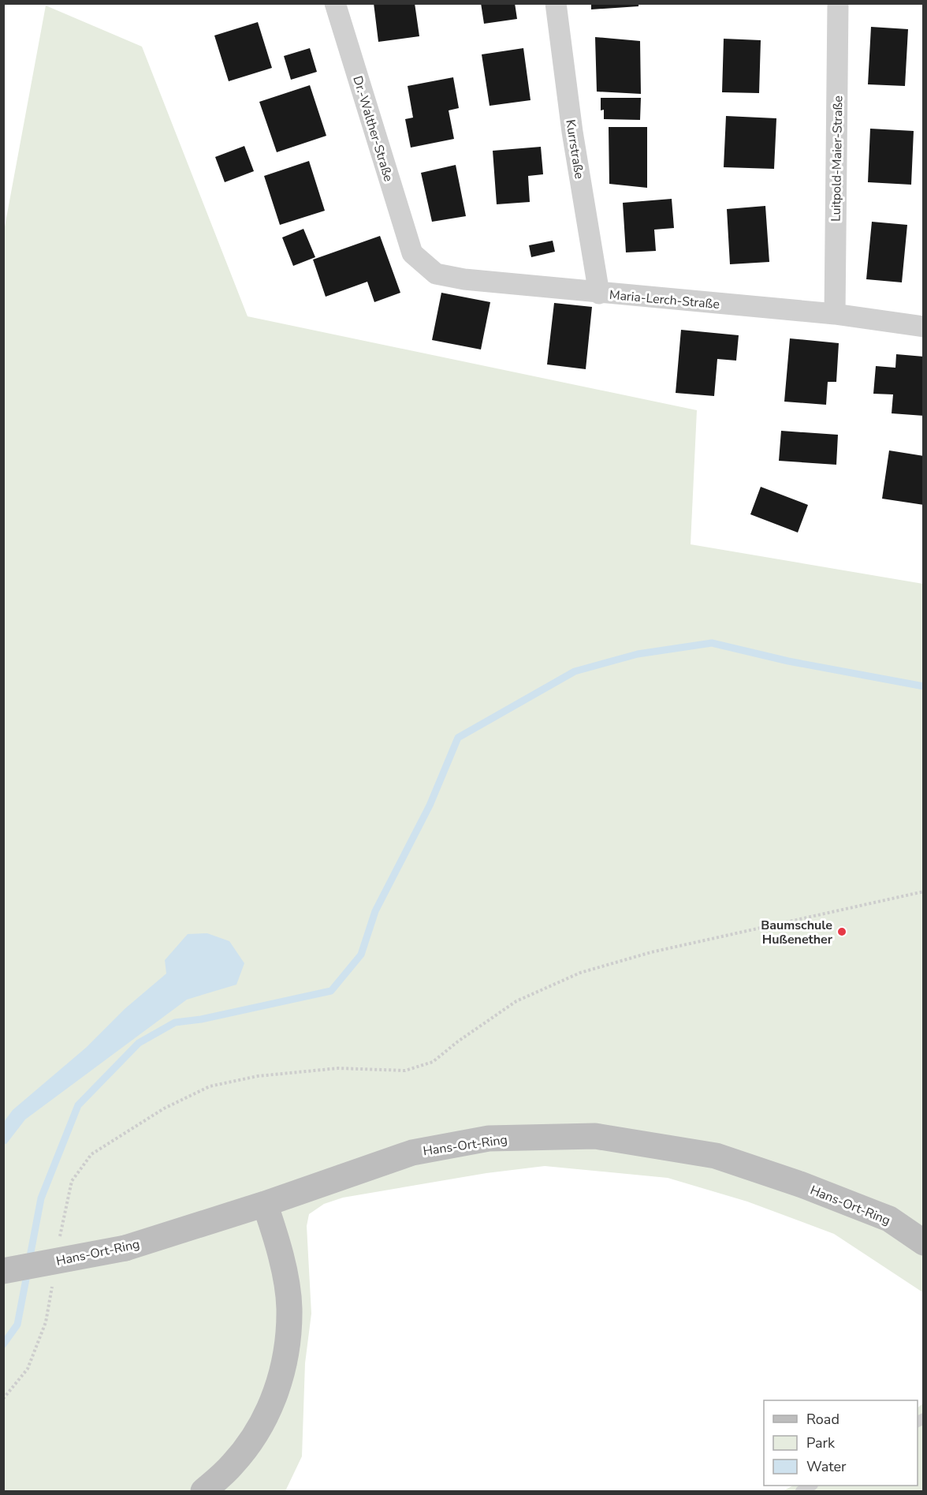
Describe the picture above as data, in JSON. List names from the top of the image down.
{
  "streets": {
    "main road": ["Hans-Ort-Ring"],
    "street": [
      "Dr.-Walther-Straße",
      "Kurrstraße",
      "Luitpold-Maier-Straße",
      "Maria-Lerch-Straße"
    ]
  },
  "crossings": [
    ["Dr.-Walther-Straße", "Maria-Lerch-Straße"],
    ["Kurrstraße", "Maria-Lerch-Straße"],
    ["Luitpold-Maier-Straße", "Maria-Lerch-Straße"]
  ],
  "places": ["Baumschule Hußenether"],
  "legend": ["Road", "Park", "Water"]
}
